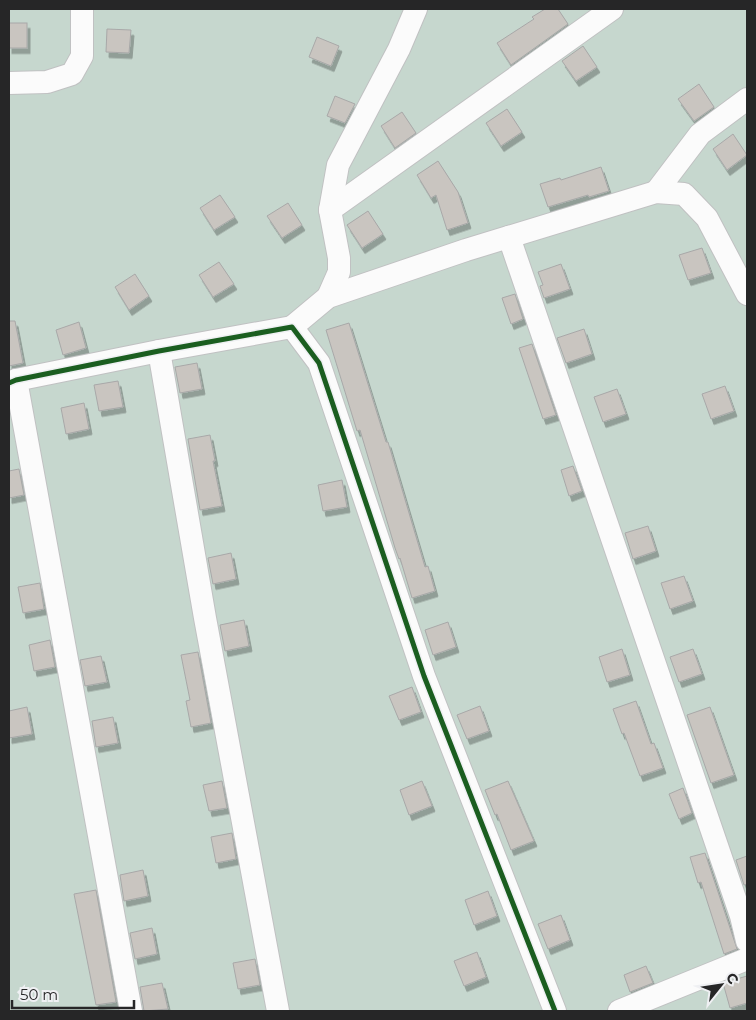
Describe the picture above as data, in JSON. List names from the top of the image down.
{
  "scale_bar": "50 m",
  "north": "top right"
}
